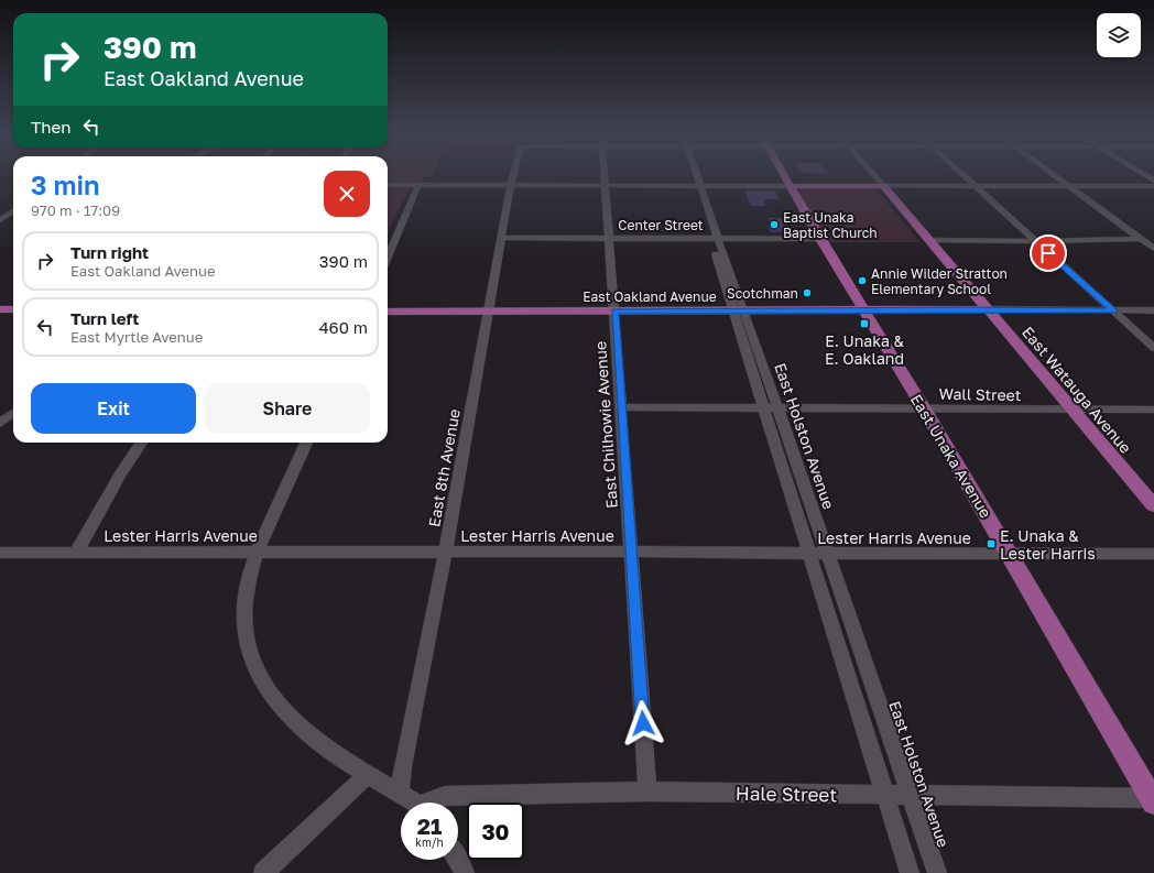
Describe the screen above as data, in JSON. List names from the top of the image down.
{
  "streets": {
    "main road": ["East Oakland Avenue", "East Watauga Avenue", "East Unaka Avenue"],
    "street": [
      "Center Street",
      "Wall Street",
      "East Chilhowie Avenue",
      "East Holston Avenue",
      "East 8th Avenue",
      "Lester Harris Avenue",
      "Hale Street"
    ]
  },
  "crossings": [
    ["Center Street", "East Chilhowie Avenue"],
    ["Center Street", "East Holston Avenue"],
    ["Center Street", "East Unaka Avenue"],
    ["Center Street", "East 8th Avenue"],
    ["East Oakland Avenue", "East Watauga Avenue"],
    ["East Oakland Avenue", "East Chilhowie Avenue"],
    ["East Oakland Avenue", "East Holston Avenue"],
    ["East Oakland Avenue", "East Unaka Avenue"],
    ["East Oakland Avenue", "East 8th Avenue"],
    ["East Watauga Avenue", "Wall Street"],
    ["Wall Street", "East Chilhowie Avenue"],
    ["Wall Street", "East Holston Avenue"],
    ["Wall Street", "East Unaka Avenue"],
    ["East Chilhowie Avenue", "Lester Harris Avenue"],
    ["East Chilhowie Avenue", "Hale Street"],
    ["East Holston Avenue", "Lester Harris Avenue"],
    ["East Holston Avenue", "Hale Street"],
    ["East Unaka Avenue", "Lester Harris Avenue"],
    ["East Unaka Avenue", "Hale Street"],
    ["East 8th Avenue", "Lester Harris Avenue"]
  ],
  "places": {
    "other": ["East Unaka Baptist Church", "Annie Wilder Stratton Elementary School", "Scotchman"],
    "transit": ["E. Unaka & E. Oakland", "E. Unaka & Lester Harris"]
  },
  "page": {
    "turn": ["390 m", "East Oakland Avenue"],
    "then": "Then",
    "heading": ["3 min", "970 m · 17:09"],
    "list": [
      {
        "name": "Turn right",
        "note": "East Oakland Avenue",
        "value": "390 m"
      },
      {
        "name": "Turn left",
        "note": "East Myrtle Avenue",
        "value": "460 m"
      }
    ],
    "buttons": ["Exit", "Share"],
    "speed": "21 km/h",
    "limit": "30"
  }
}
